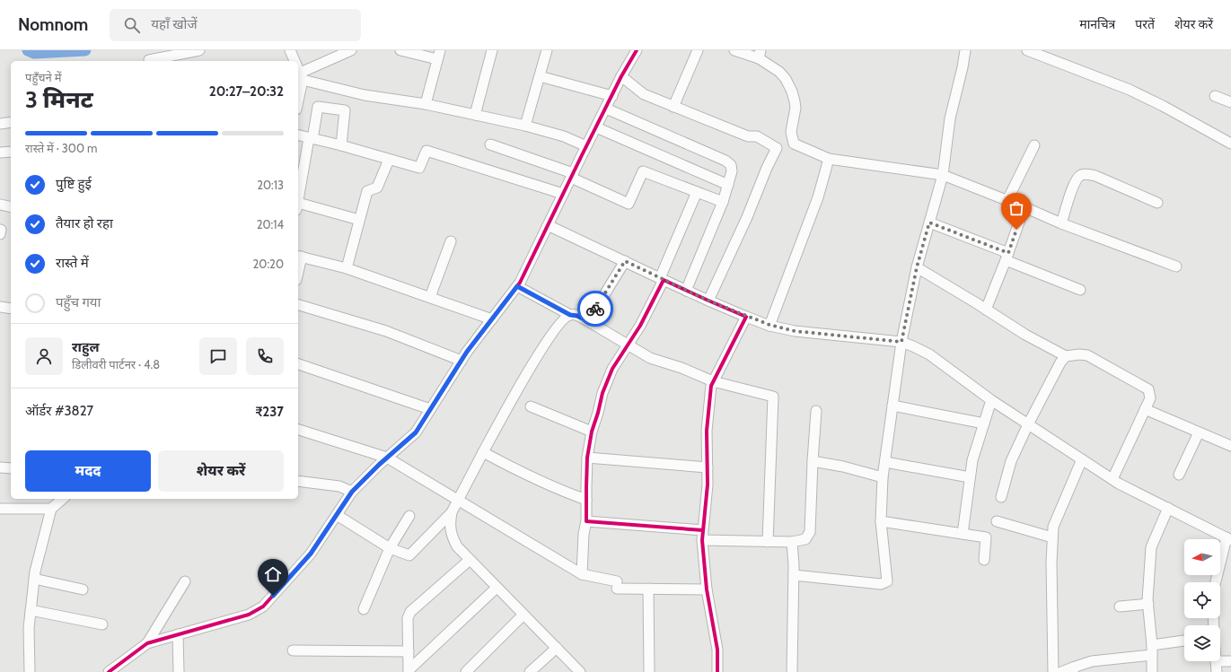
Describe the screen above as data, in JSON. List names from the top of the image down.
{
  "north": "left",
  "page": {
    "header": "Nomnom",
    "search": "यहाँ खोजें",
    "nav": ["मानचित्र", "परतें", "शेयर करें"],
    "heading": ["3 मिनट", "पहुँचने में", "20:27–20:32"],
    "panel": [
      "राहुल",
      "डिलीवरी पार्टनर · 4.8",
      "ऑर्डर #3827",
      "₹237"
    ],
    "bar": "रास्ते में · 300 m",
    "list": [
      ["पुष्टि हुई", "20:13"],
      ["तैयार हो रहा", "20:14"],
      ["रास्ते में", "20:20"],
      "पहुँच गया"
    ],
    "buttons": ["मदद", "शेयर करें"]
  }
}
